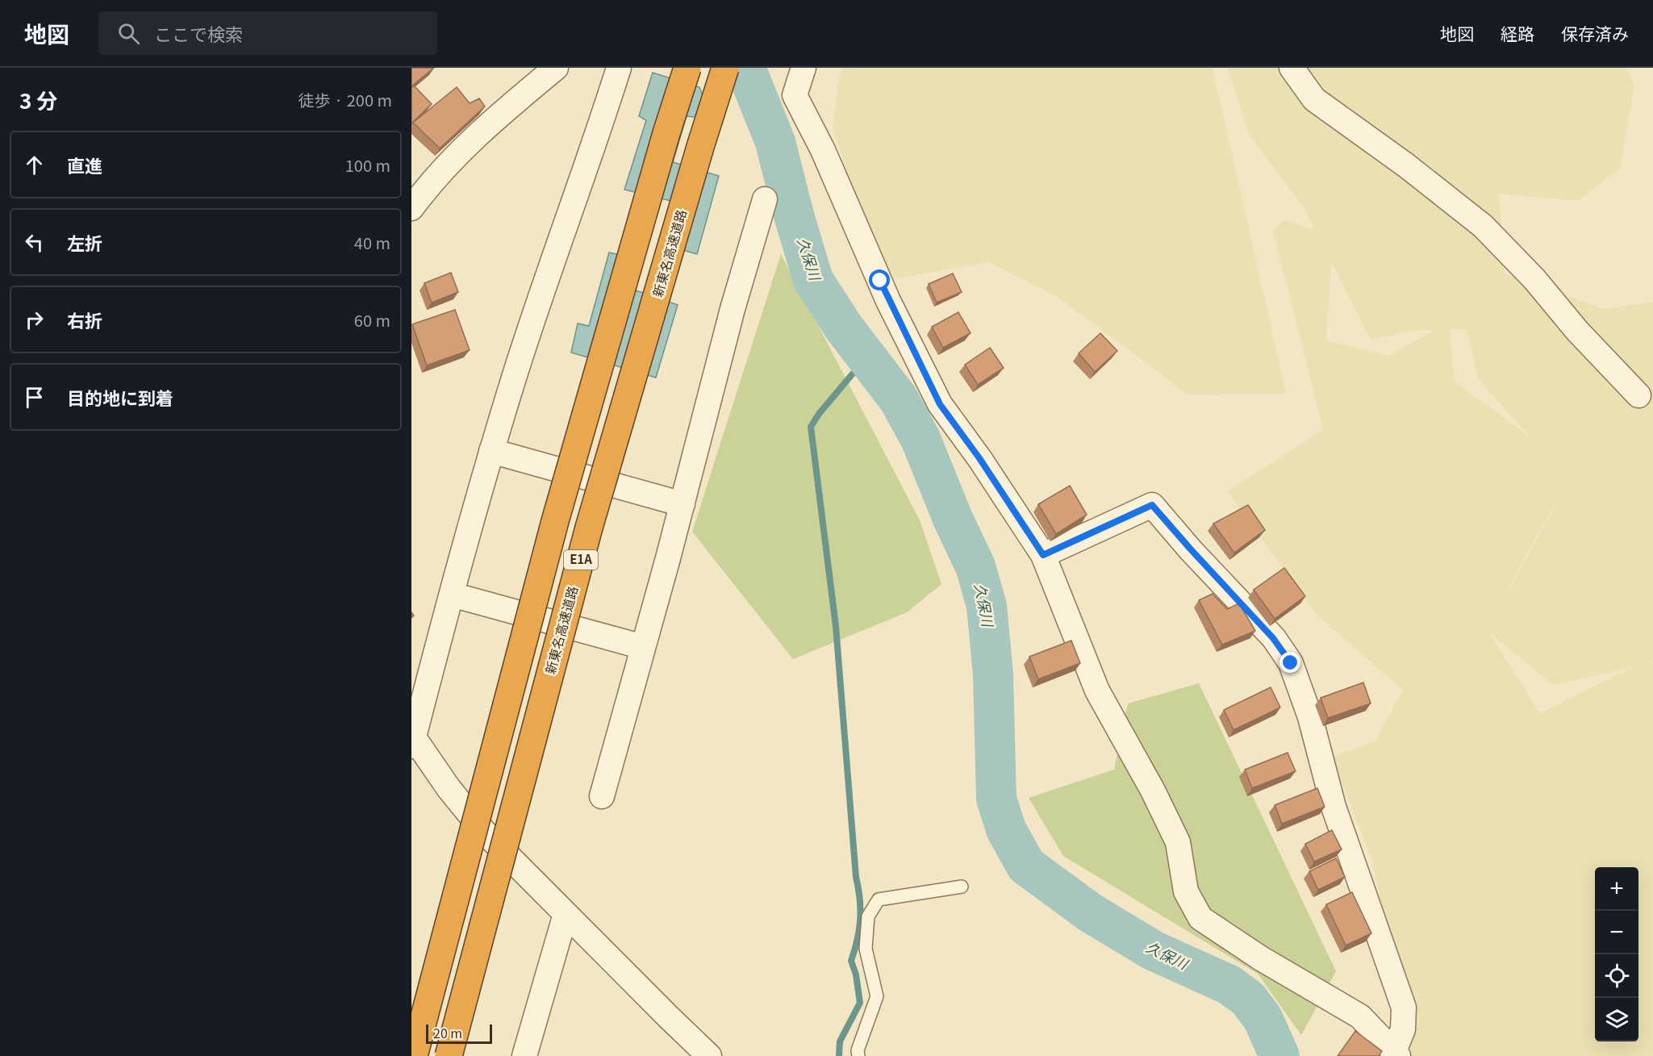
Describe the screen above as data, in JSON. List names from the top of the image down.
{
  "streets": {
    "highway": ["新東名高速道路", "E1A"]
  },
  "water": ["久保川"],
  "scale_bar": "20 m",
  "page": {
    "header": "地図",
    "search": "ここで検索",
    "nav": ["地図", "経路", "保存済み"],
    "heading": ["3 分", "徒歩 · 200 m"],
    "list": [
      ["直進", "100 m"],
      ["左折", "40 m"],
      ["右折", "60 m"],
      "目的地に到着"
    ],
    "map_buttons": ["+", "−"],
    "scale": "20 m"
  }
}
